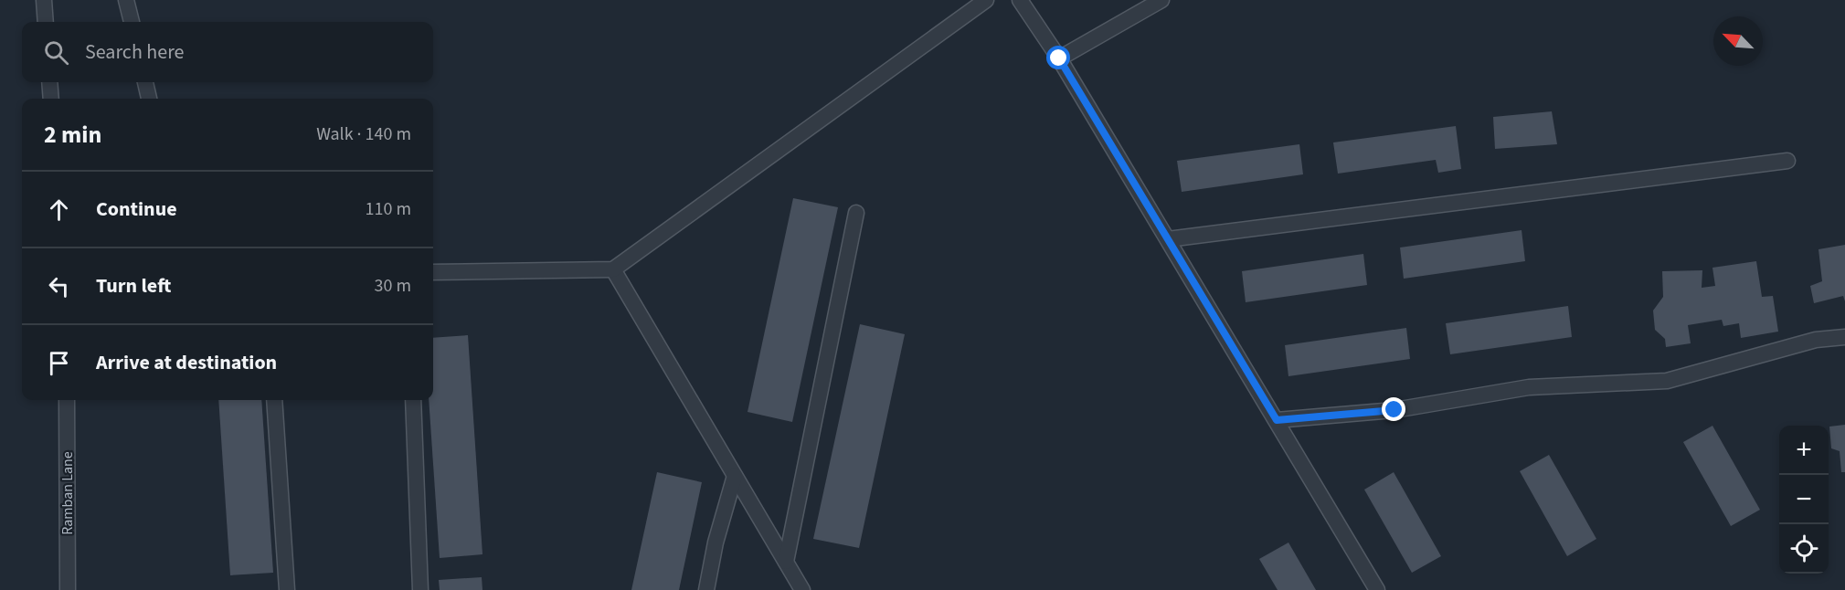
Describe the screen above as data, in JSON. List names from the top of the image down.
{
  "streets": {
    "lane": ["Ramban Lane"]
  },
  "north": "top left",
  "page": {
    "search": "Search here",
    "heading": ["2 min", "Walk · 140 m"],
    "list": [
      ["Continue", "110 m"],
      ["Turn left", "30 m"],
      "Arrive at destination"
    ],
    "map_buttons": ["+", "−"]
  }
}
